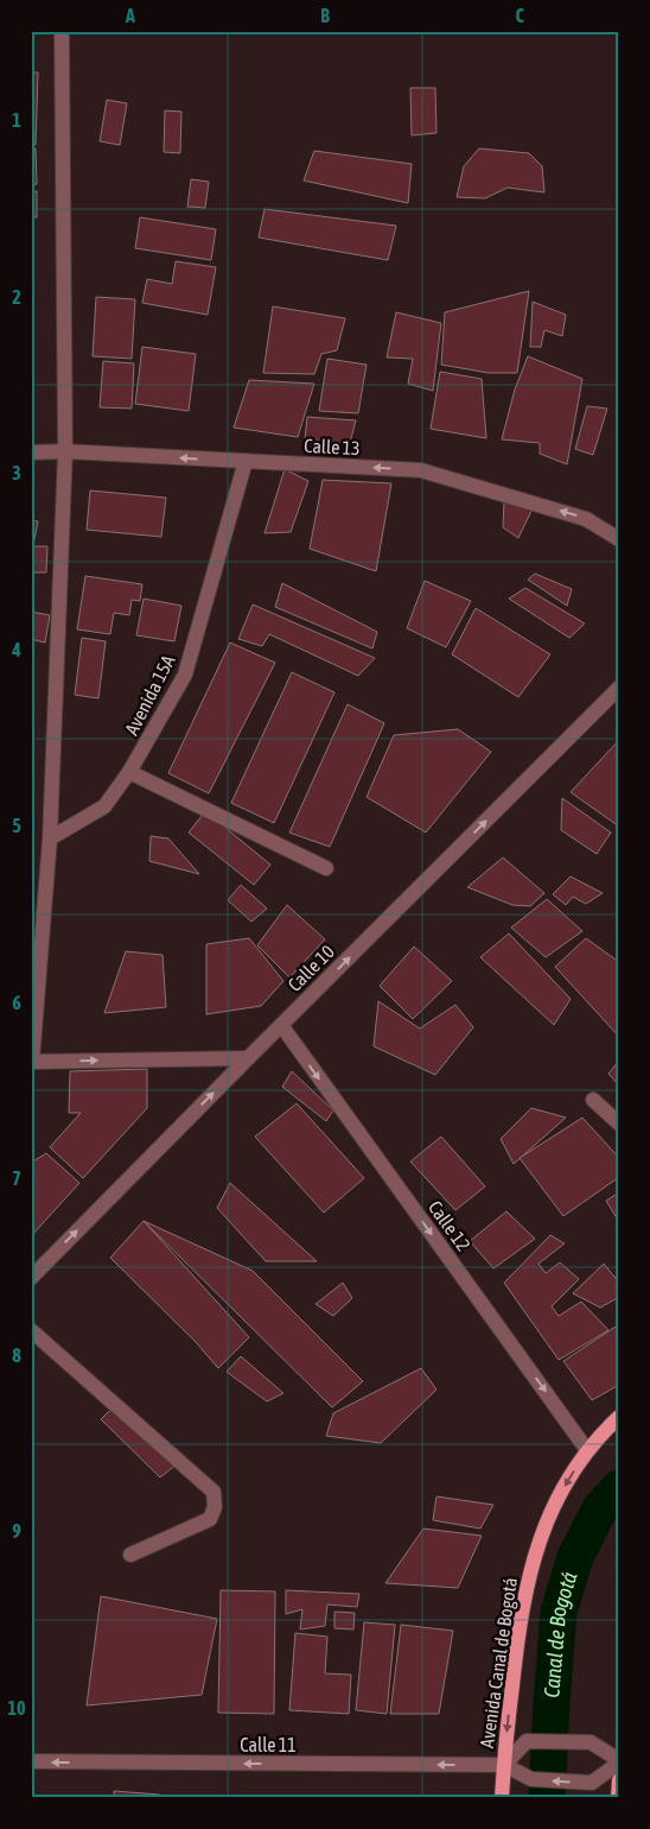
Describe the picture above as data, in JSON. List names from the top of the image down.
{
  "streets": {
    "main road": ["Avenida Canal de Bogotá"],
    "street": [
      "Calle 13",
      "Avenida 15A",
      "Calle 10",
      "Calle 12",
      "Calle 11"
    ]
  },
  "crossings": [
    ["Calle 13", "Avenida 15A"],
    ["Calle 10", "Calle 12"],
    ["Calle 12", "Avenida Canal de Bogotá"],
    ["Avenida Canal de Bogotá", "Calle 11"]
  ],
  "one_way": [
    "Calle 13",
    "Calle 10",
    "Calle 12",
    "Avenida Canal de Bogotá",
    "Calle 11"
  ],
  "water": ["Canal de Bogotá"],
  "grid": {
    "columns": ["A", "B", "C"],
    "rows": [
      "1",
      "2",
      "3",
      "4",
      "5",
      "6",
      "7",
      "8",
      "9",
      "10"
    ]
  }
}
